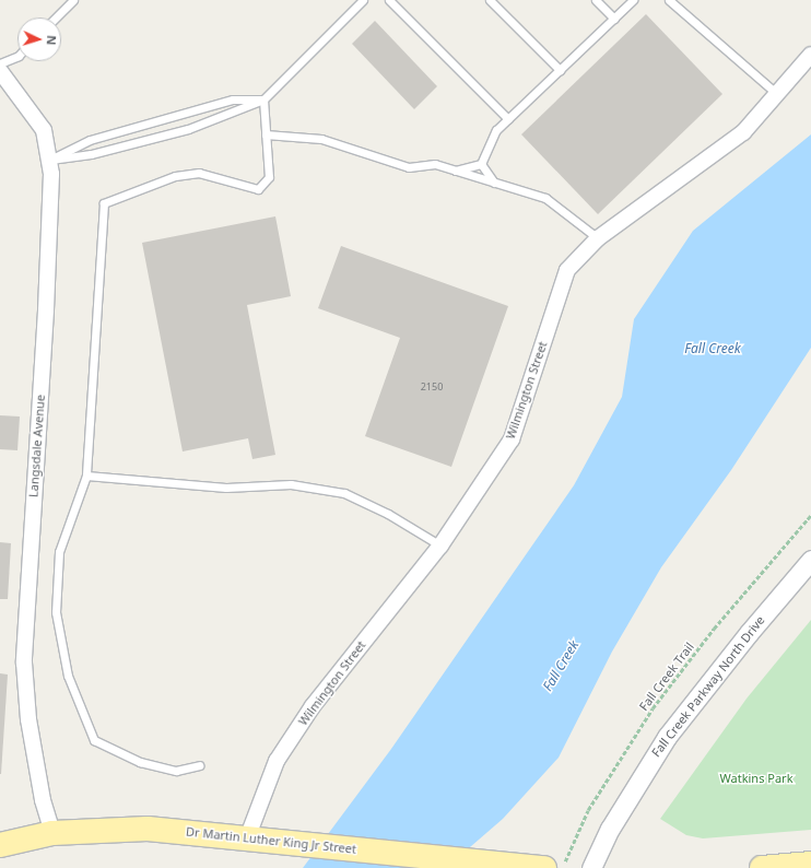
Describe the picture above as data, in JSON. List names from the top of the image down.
{
  "streets": {
    "main road": ["Dr Martin Luther King Jr Street"],
    "street": ["Wilmington Street", "Langsdale Avenue", "Fall Creek Parkway North Drive"],
    "path": ["Fall Creek Trail"]
  },
  "crossings": [
    ["Wilmington Street", "Dr Martin Luther King Jr Street"],
    ["Langsdale Avenue", "Dr Martin Luther King Jr Street"]
  ],
  "water": ["Fall Creek"],
  "parks": ["Watkins Park"],
  "house_numbers": ["2150"],
  "north": "right"
}
